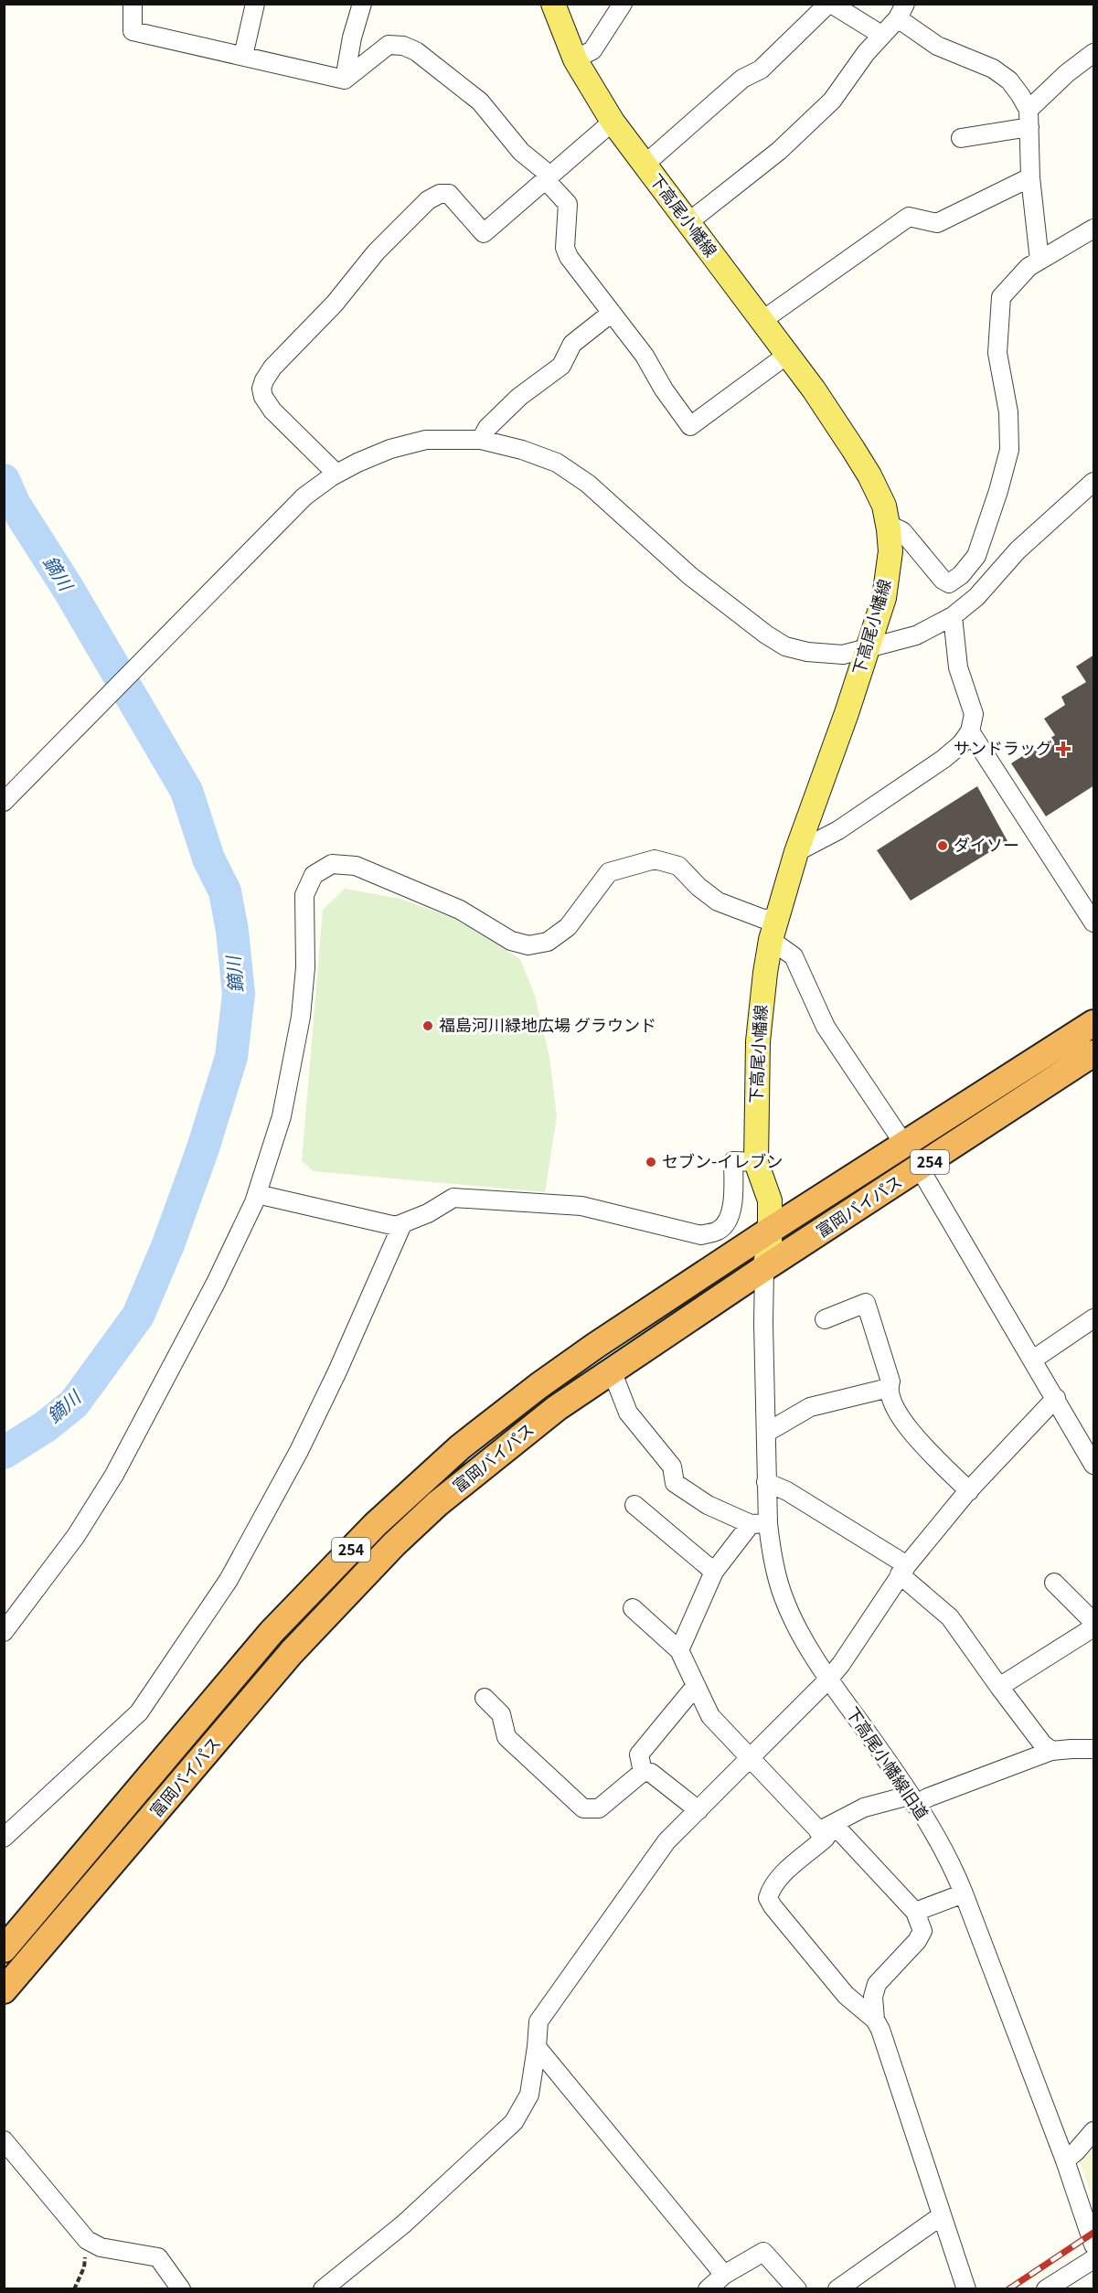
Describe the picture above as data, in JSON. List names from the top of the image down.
{
  "streets": {
    "highway": ["254", "富岡バイパス"],
    "main road": ["下高尾小幡線"],
    "street": ["下高尾小幡線旧道"]
  },
  "crossings": [
    ["下高尾小幡線", "富岡バイパス"],
    ["下高尾小幡線", "下高尾小幡線旧道"],
    ["富岡バイパス", "下高尾小幡線旧道"]
  ],
  "water": ["鏑川"],
  "places": {
    "health": ["サンドラッグ"],
    "other": ["ダイソー", "福島河川緑地広場 グラウンド", "セブン-イレブン"]
  }
}
